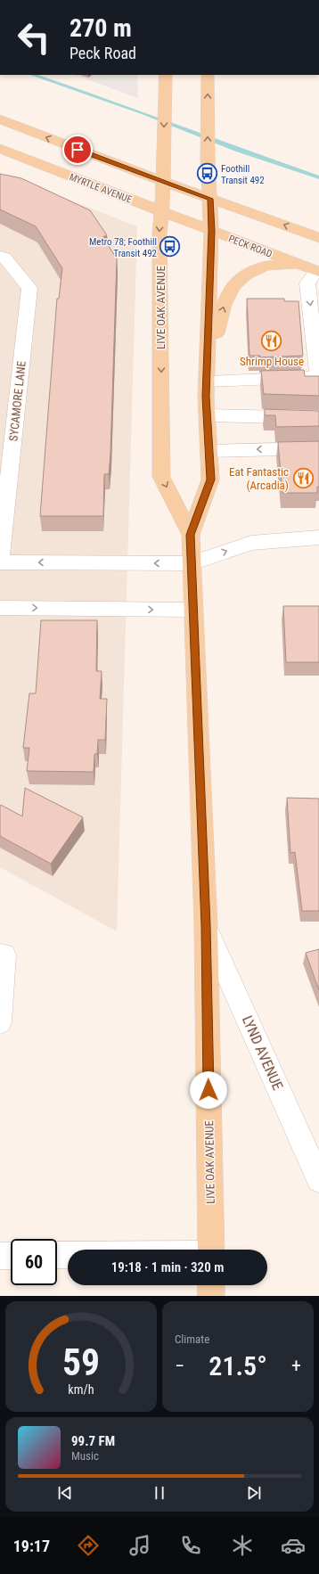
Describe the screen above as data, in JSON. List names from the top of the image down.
{
  "streets": {
    "main road": ["MYRTLE AVENUE", "PECK ROAD", "LIVE OAK AVENUE"],
    "street": ["SYCAMORE LANE", "LYND AVENUE"]
  },
  "crossings": [
    ["MYRTLE AVENUE", "PECK ROAD"],
    ["MYRTLE AVENUE", "LIVE OAK AVENUE"],
    ["PECK ROAD", "LIVE OAK AVENUE"],
    ["LIVE OAK AVENUE", "LYND AVENUE"]
  ],
  "places": {
    "bus stop": ["Foothill Transit 492", "Metro 78; Foothill Transit 492"],
    "restaurant": ["Shrimp House", "Eat Fantastic (Arcadia)"]
  },
  "page": {
    "turn": ["270 m", "Peck Road"],
    "limit": "60",
    "trip": "19:18 · 1 min · 320 m",
    "tile": "Climate",
    "heat": ["−", "21.5°", "+"],
    "song": ["99.7 FM", "Music"],
    "tabs": "19:17",
    "gauge": ["59", "km/h"]
  }
}
